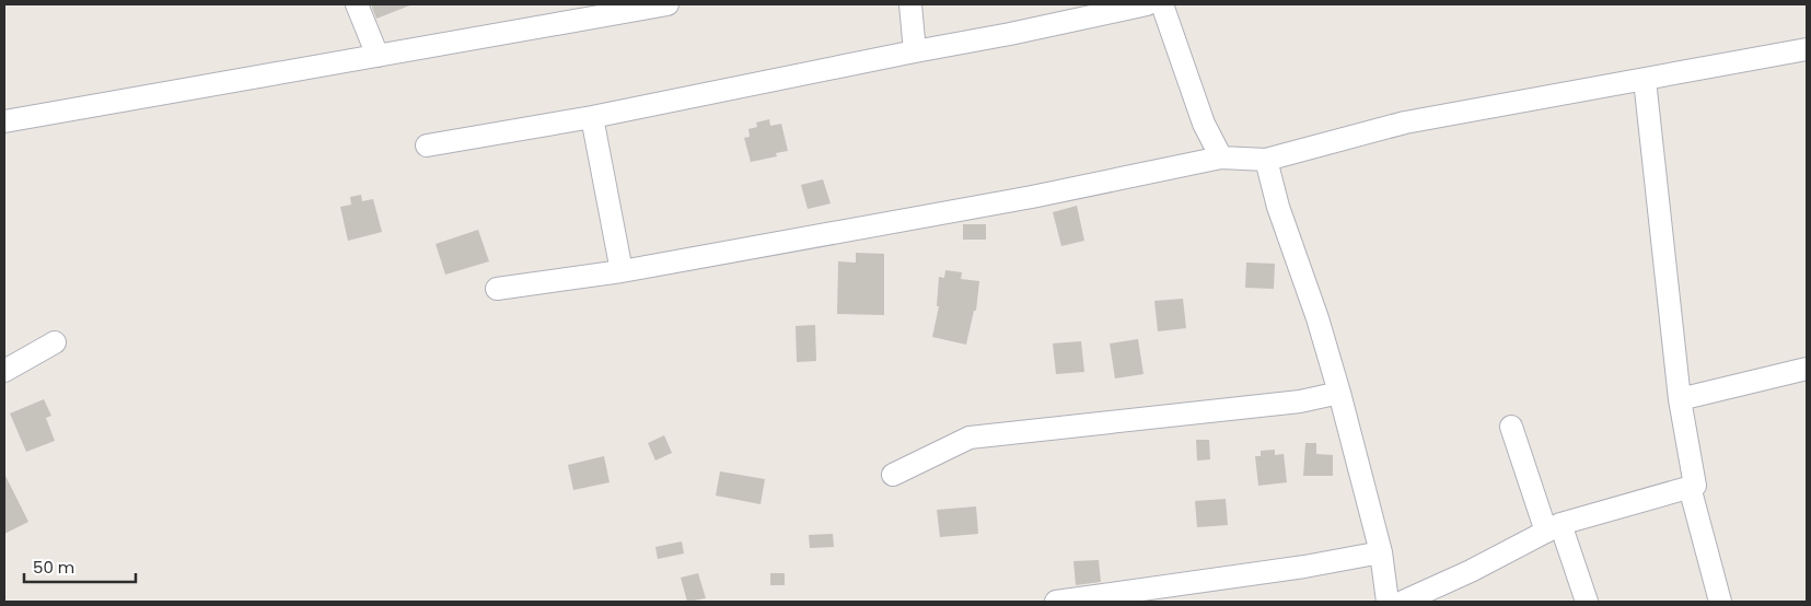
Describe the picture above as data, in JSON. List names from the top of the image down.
{
  "scale_bar": "50 m"
}
